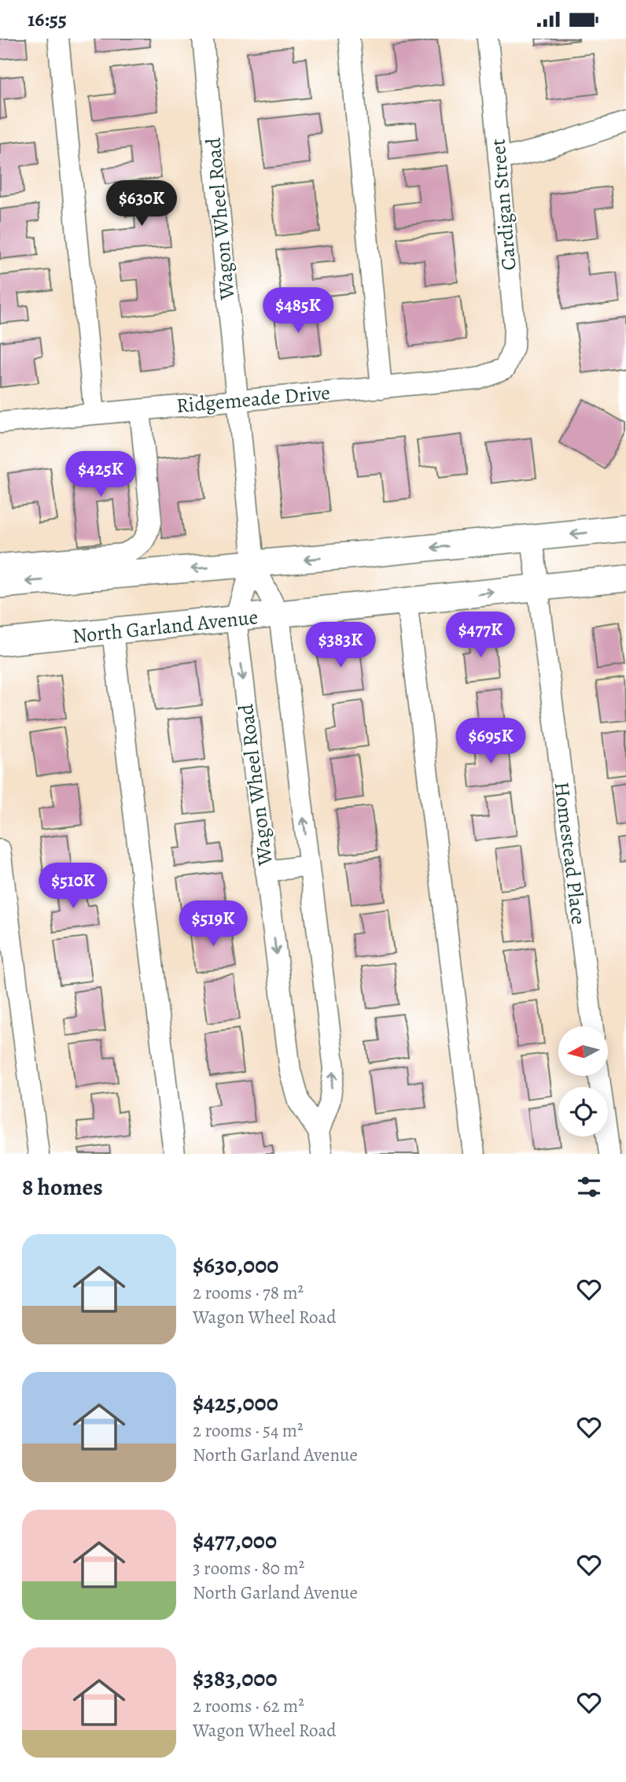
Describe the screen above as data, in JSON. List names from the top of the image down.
{
  "streets": {
    "main road": ["North Garland Avenue"],
    "street": [
      "Cardigan Street",
      "Wagon Wheel Road",
      "Ridgemeade Drive",
      "Homestead Place"
    ]
  },
  "crossings": [
    ["Cardigan Street", "Ridgemeade Drive"],
    ["Wagon Wheel Road", "Ridgemeade Drive"],
    ["Wagon Wheel Road", "North Garland Avenue"],
    ["North Garland Avenue", "Homestead Place"]
  ],
  "north": "left",
  "page": {
    "status": "16:55",
    "price": [
      "$630K",
      "$485K",
      "$425K",
      "$477K",
      "$383K",
      "$695K",
      "$510K",
      "$519K"
    ],
    "heading": "8 homes",
    "list": [
      {
        "name": "$630,000",
        "note": "2 rooms · 78 m² · Wagon Wheel Road"
      },
      {
        "name": "$425,000",
        "note": "2 rooms · 54 m² · North Garland Avenue"
      },
      {
        "name": "$477,000",
        "note": "3 rooms · 80 m² · North Garland Avenue"
      },
      {
        "name": "$383,000",
        "note": "2 rooms · 62 m² · Wagon Wheel Road"
      }
    ]
  }
}
